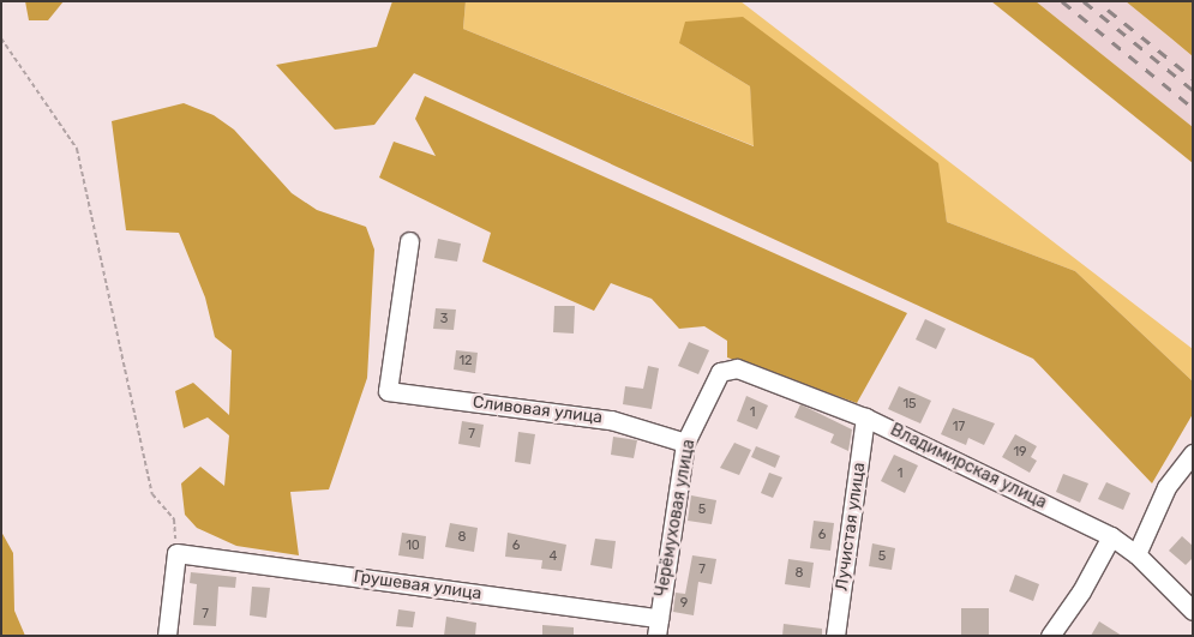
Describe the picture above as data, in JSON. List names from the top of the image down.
{
  "streets": {
    "street": [
      "Сливовая улица",
      "Владимирская улица",
      "Черёмуховая улица",
      "Лучистая улица",
      "Грушевая улица"
    ]
  },
  "crossings": [
    ["Сливовая улица", "Черёмуховая улица"],
    ["Владимирская улица", "Черёмуховая улица"],
    ["Владимирская улица", "Лучистая улица"],
    ["Черёмуховая улица", "Грушевая улица"]
  ],
  "house_numbers": [
    "3",
    "12",
    "15",
    "1",
    "17",
    "7",
    "19",
    "1",
    "5",
    "6",
    "8",
    "10",
    "6",
    "4",
    "5",
    "7",
    "8",
    "9",
    "7"
  ]
}
